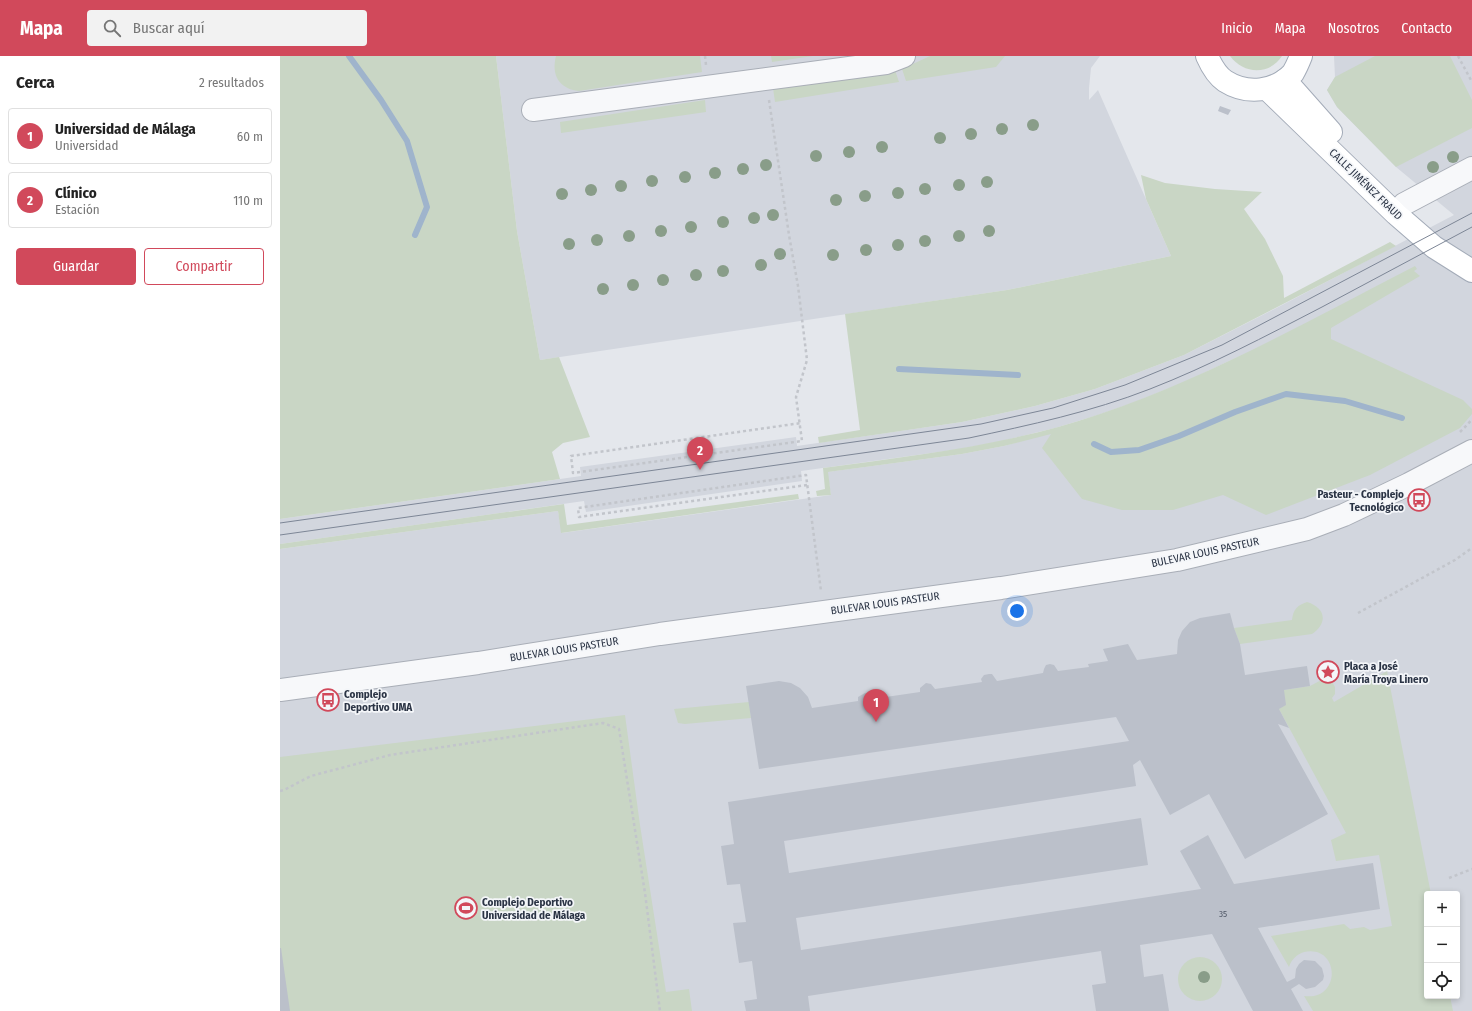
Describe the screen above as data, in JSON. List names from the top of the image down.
{
  "streets": {
    "main road": ["CALLE JIMÉNEZ FRAUD"],
    "street": ["BULEVAR LOUIS PASTEUR"]
  },
  "places": {
    "bus stop": ["Pasteur - Complejo Tecnológico", "Complejo Deportivo UMA"],
    "place": ["Placa a José María Troya Linero"],
    "sports": ["Complejo Deportivo Universidad de Málaga"]
  },
  "house_numbers": ["35"],
  "page": {
    "header": "Mapa",
    "search": "Buscar aquí",
    "nav": [
      "Inicio",
      "Mapa",
      "Nosotros",
      "Contacto"
    ],
    "heading": ["Cerca", "2 resultados"],
    "list": [
      {
        "mark": "1",
        "name": "Universidad de Málaga",
        "note": "Universidad",
        "value": "60 m"
      },
      {
        "mark": "2",
        "name": "Clínico",
        "note": "Estación",
        "value": "110 m"
      }
    ],
    "buttons": ["Guardar", "Compartir"],
    "pins": ["2", "1"],
    "map_buttons": ["+", "−"]
  }
}
